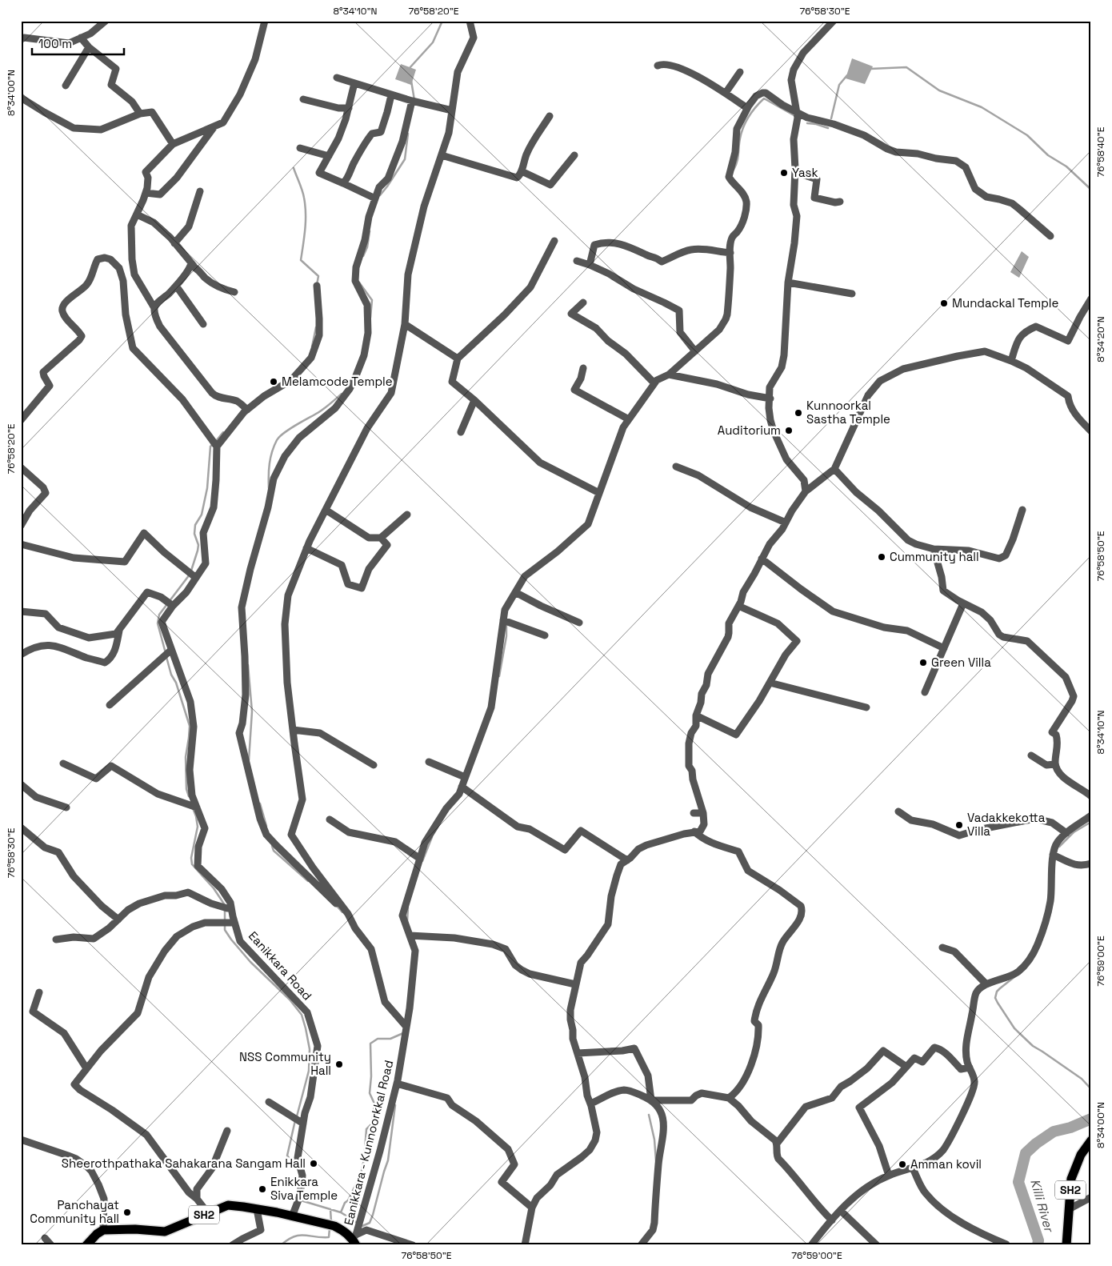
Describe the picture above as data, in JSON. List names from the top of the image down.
{
  "streets": {
    "main road": ["SH2"],
    "street": ["Eanikkara Road", "Eanikkara - Kunnoorkkal Road"]
  },
  "crossings": [
    ["Eanikkara Road", "SH2"],
    ["Eanikkara - Kunnoorkkal Road", "SH2"]
  ],
  "water": ["Killi River"],
  "places": [
    "Yask",
    "Mundackal Temple",
    "Melamcode Temple",
    "Kunnoorkal Sastha Temple",
    "Auditorium",
    "Cummunity hall",
    "Green Villa",
    "Vadakkekotta Villa",
    "NSS Community Hall",
    "Sheerothpathaka Sahakarana Sangam Hall",
    "Amman kovil",
    "Enikkara Siva Temple",
    "Panchayat Community hall"
  ],
  "scale_bar": "100 m",
  "coordinates": [
    "8°34'10\"N",
    "76°58'20\"E",
    "76°58'30\"E",
    "8°34'00\"N",
    "76°58'40\"E",
    "8°34'20\"N",
    "76°58'50\"E",
    "76°59'00\"E"
  ]
}
